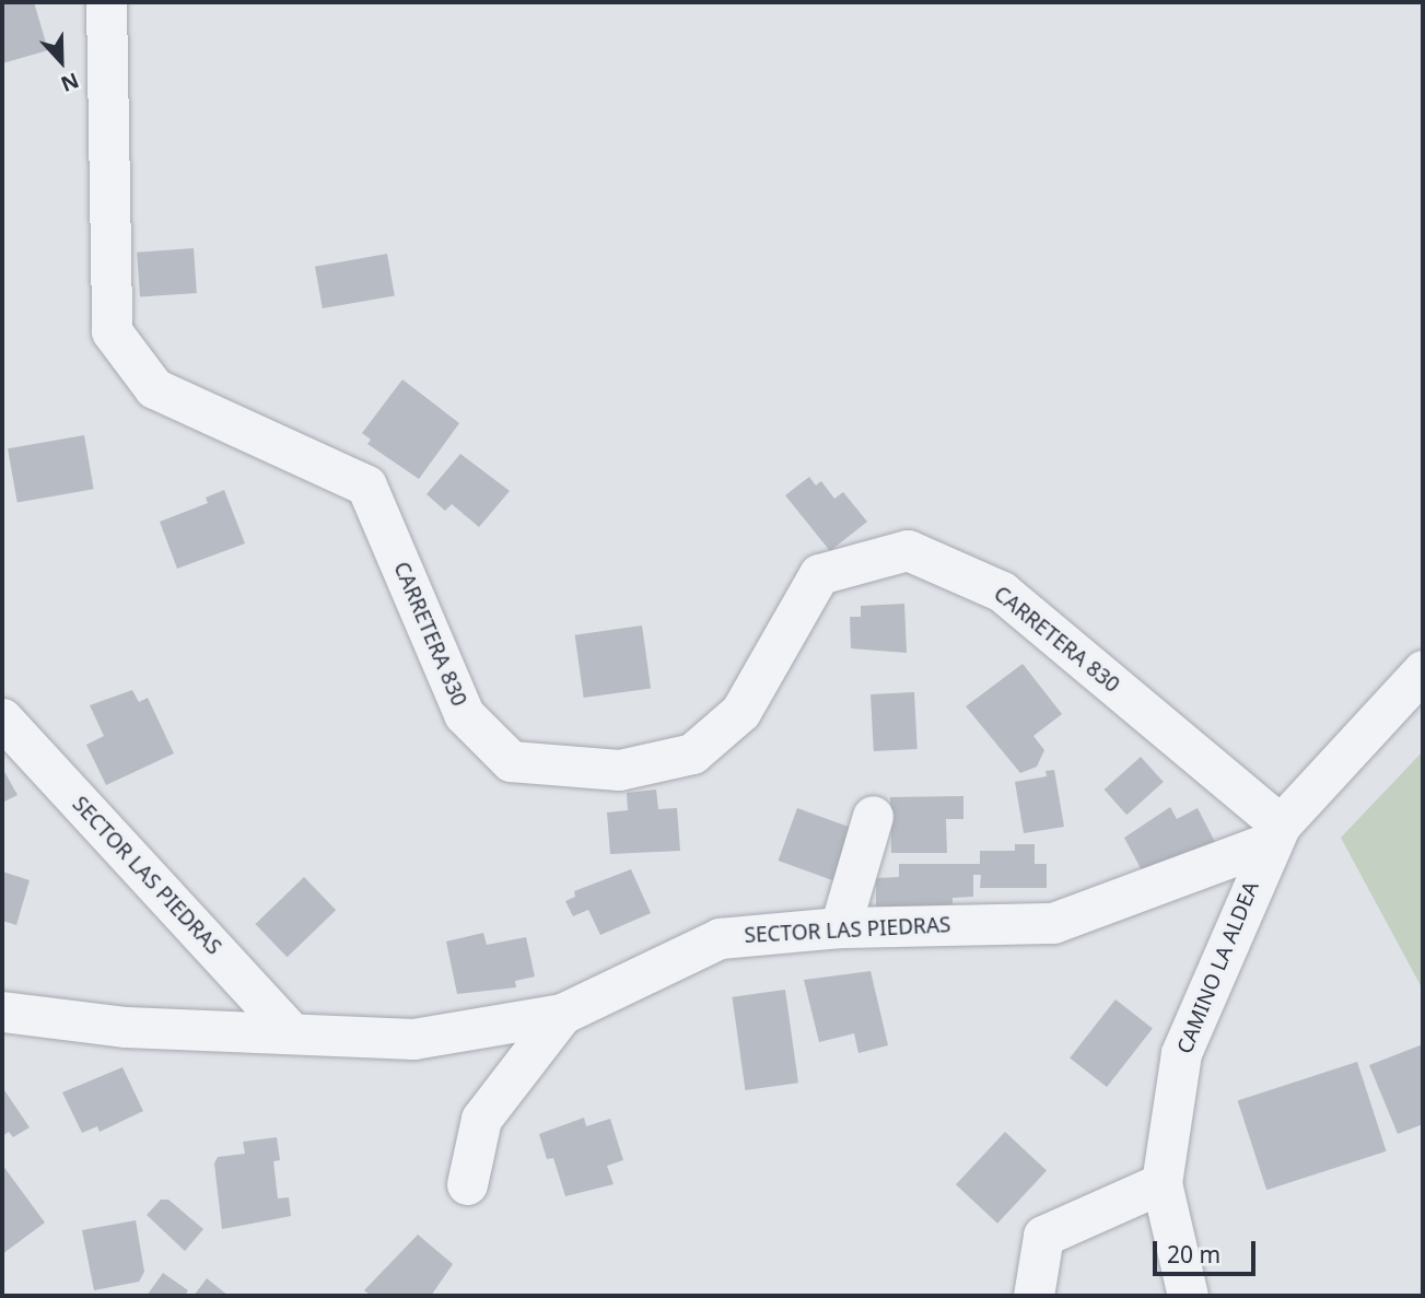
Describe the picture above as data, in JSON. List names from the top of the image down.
{
  "streets": {
    "street": ["CARRETERA 830", "SECTOR LAS PIEDRAS", "CAMINO LA ALDEA"]
  },
  "crossings": [
    ["CARRETERA 830", "SECTOR LAS PIEDRAS"],
    ["CARRETERA 830", "CAMINO LA ALDEA"],
    ["SECTOR LAS PIEDRAS", "CAMINO LA ALDEA"]
  ],
  "scale_bar": "20 m",
  "north": "bottom"
}
